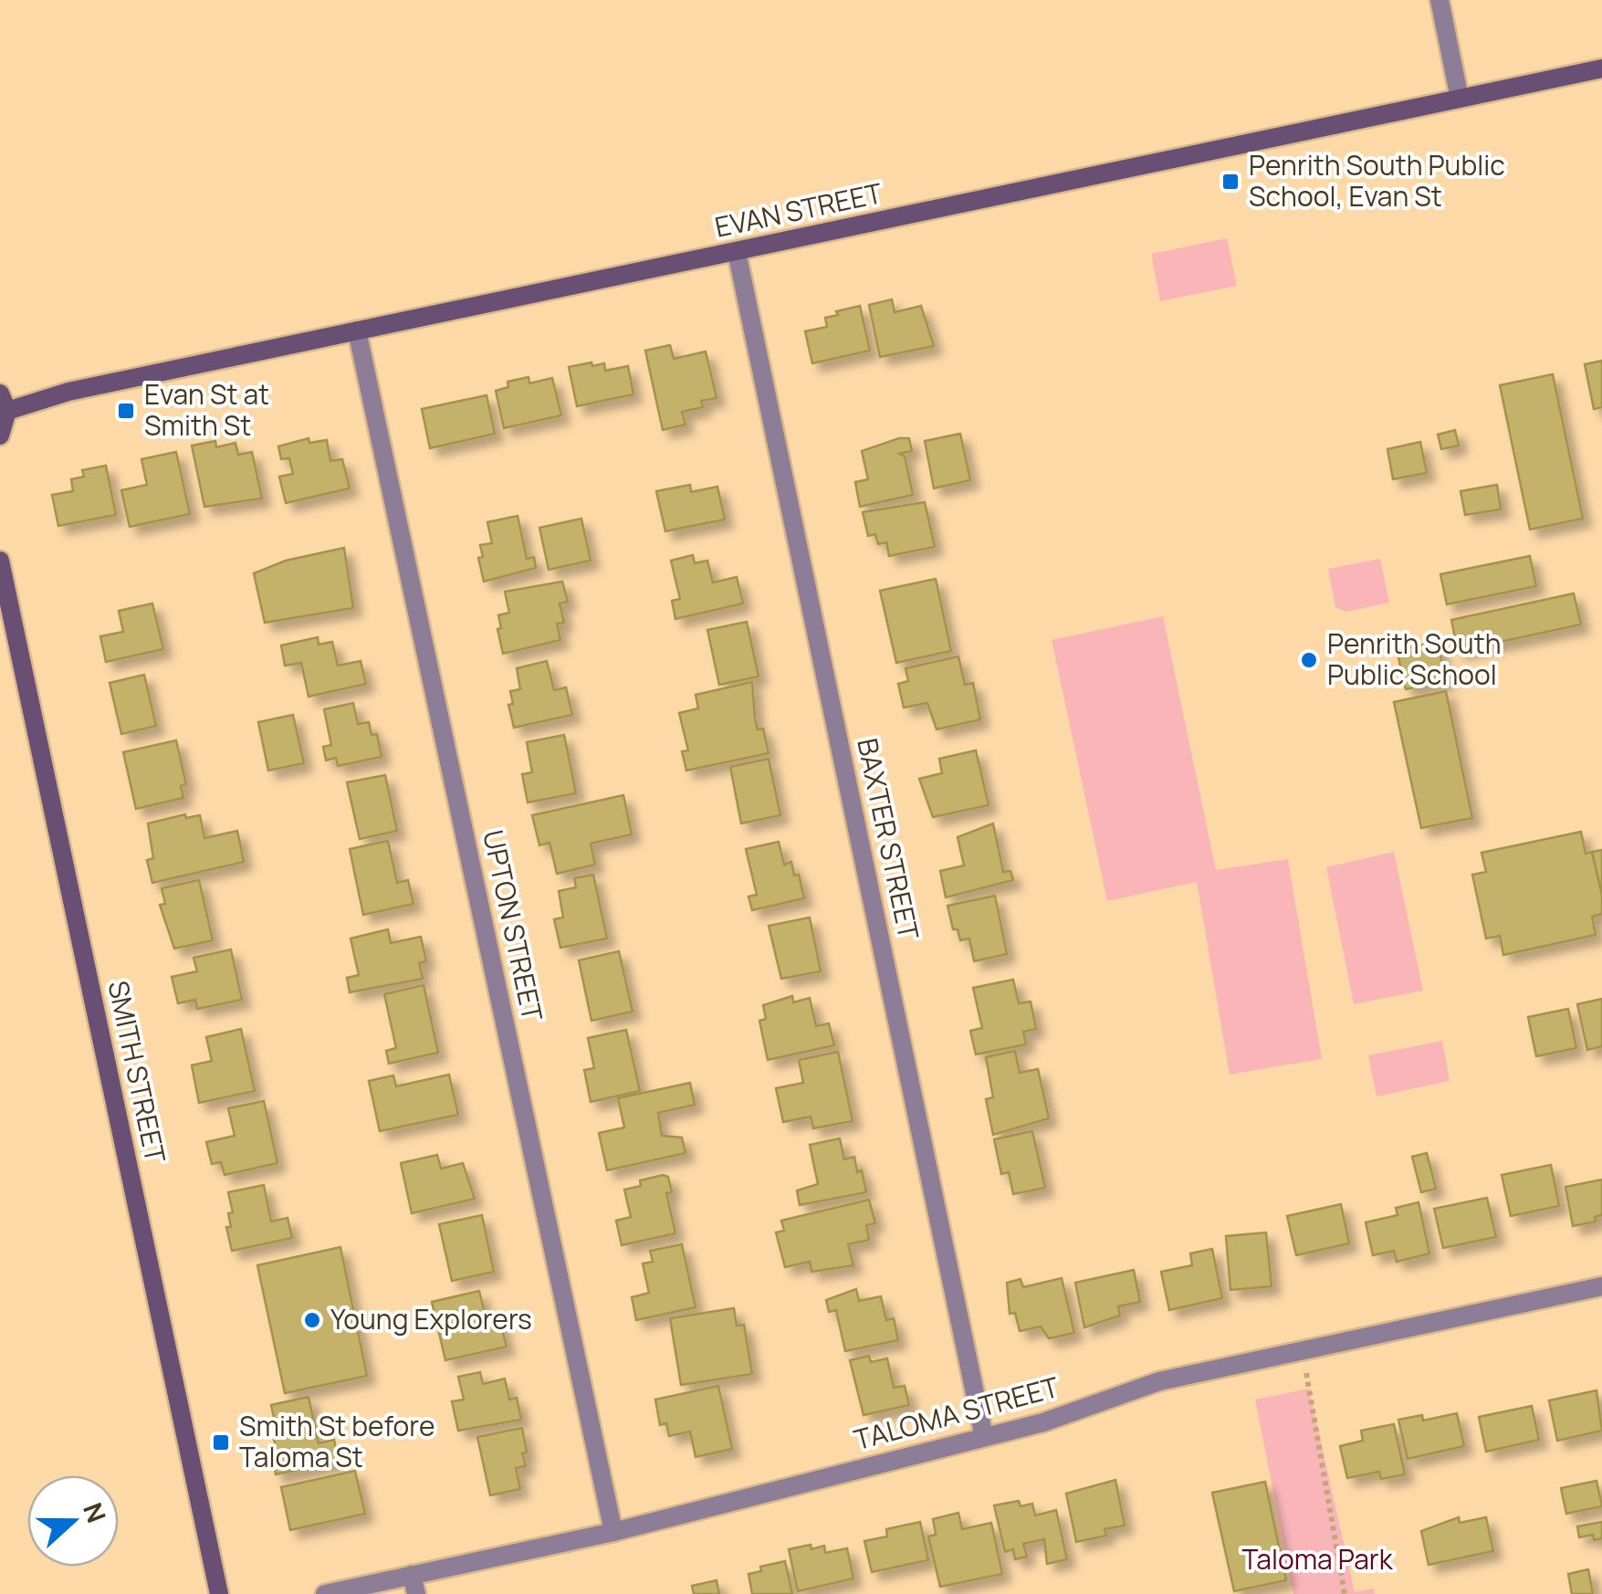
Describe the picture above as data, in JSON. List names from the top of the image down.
{
  "streets": {
    "street": [
      "EVAN STREET",
      "BAXTER STREET",
      "UPTON STREET",
      "SMITH STREET",
      "TALOMA STREET"
    ]
  },
  "crossings": [
    ["EVAN STREET", "BAXTER STREET"],
    ["EVAN STREET", "UPTON STREET"],
    ["BAXTER STREET", "TALOMA STREET"],
    ["UPTON STREET", "TALOMA STREET"]
  ],
  "parks": ["Taloma Park"],
  "places": {
    "transit": ["Penrith South Public School, Evan St", "Evan St at Smith St", "Smith St before Taloma St"],
    "other": ["Penrith South Public School", "Young Explorers"]
  },
  "north": "right"
}
